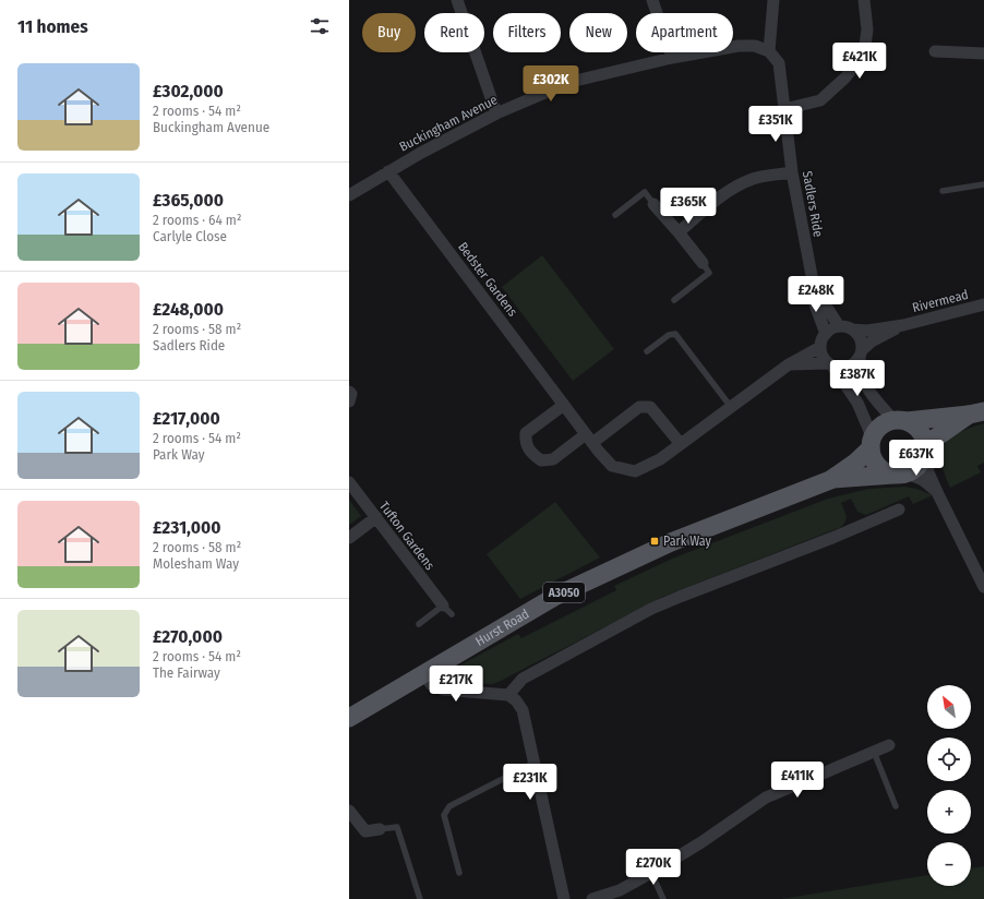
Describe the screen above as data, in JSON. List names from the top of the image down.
{
  "streets": {
    "main road": ["A3050", "Hurst Road"],
    "street": [
      "Buckingham Avenue",
      "Sadlers Ride",
      "Bedster Gardens",
      "Rivermead",
      "Tufton Gardens"
    ]
  },
  "crossings": [
    ["Buckingham Avenue", "Sadlers Ride"],
    ["Buckingham Avenue", "Bedster Gardens"],
    ["Sadlers Ride", "Bedster Gardens"],
    ["Sadlers Ride", "Rivermead"],
    ["Bedster Gardens", "Rivermead"]
  ],
  "places": {
    "transit": ["Park Way"]
  },
  "north": "top left",
  "page": {
    "heading": "11 homes",
    "chip": [
      "Buy",
      "Rent",
      "Filters",
      "New",
      "Apartment"
    ],
    "price": [
      "£421K",
      "£302K",
      "£351K",
      "£365K",
      "£248K",
      "£387K",
      "£637K",
      "£217K",
      "£411K",
      "£231K",
      "£270K"
    ],
    "list": [
      {
        "name": "£302,000",
        "note": "2 rooms · 54 m² · Buckingham Avenue"
      },
      {
        "name": "£365,000",
        "note": "2 rooms · 64 m² · Carlyle Close"
      },
      {
        "name": "£248,000",
        "note": "2 rooms · 58 m² · Sadlers Ride"
      },
      {
        "name": "£217,000",
        "note": "2 rooms · 54 m² · Park Way"
      },
      {
        "name": "£231,000",
        "note": "2 rooms · 58 m² · Molesham Way"
      },
      {
        "name": "£270,000",
        "note": "2 rooms · 54 m² · The Fairway"
      }
    ],
    "map_buttons": ["+", "−"]
  }
}
